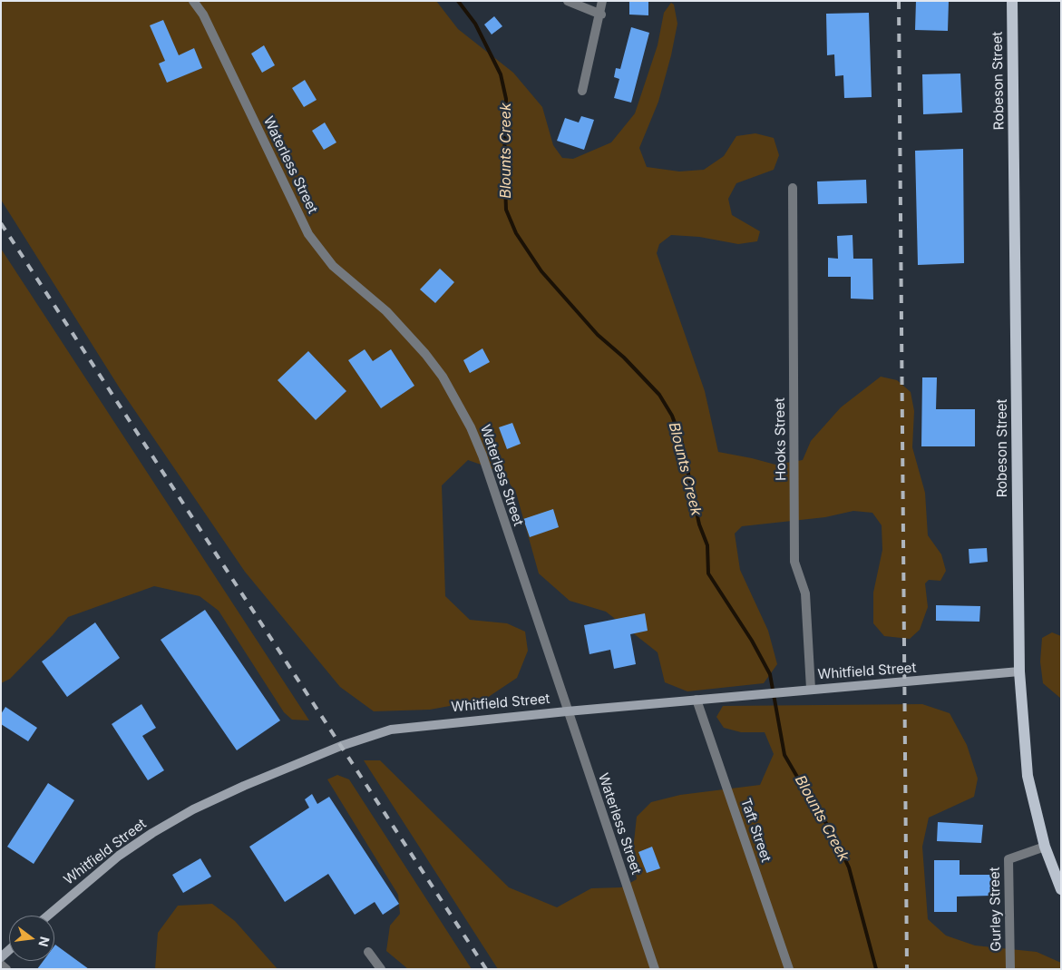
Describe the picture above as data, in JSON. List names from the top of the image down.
{
  "streets": {
    "main road": ["Robeson Street", "Whitfield Street"],
    "street": [
      "Waterless Street",
      "Hooks Street",
      "Taft Street",
      "Gurley Street"
    ]
  },
  "crossings": [
    ["Robeson Street", "Whitfield Street"],
    ["Robeson Street", "Gurley Street"],
    ["Waterless Street", "Whitfield Street"],
    ["Hooks Street", "Whitfield Street"],
    ["Whitfield Street", "Taft Street"]
  ],
  "water": ["Blounts Creek"],
  "north": "right"
}
